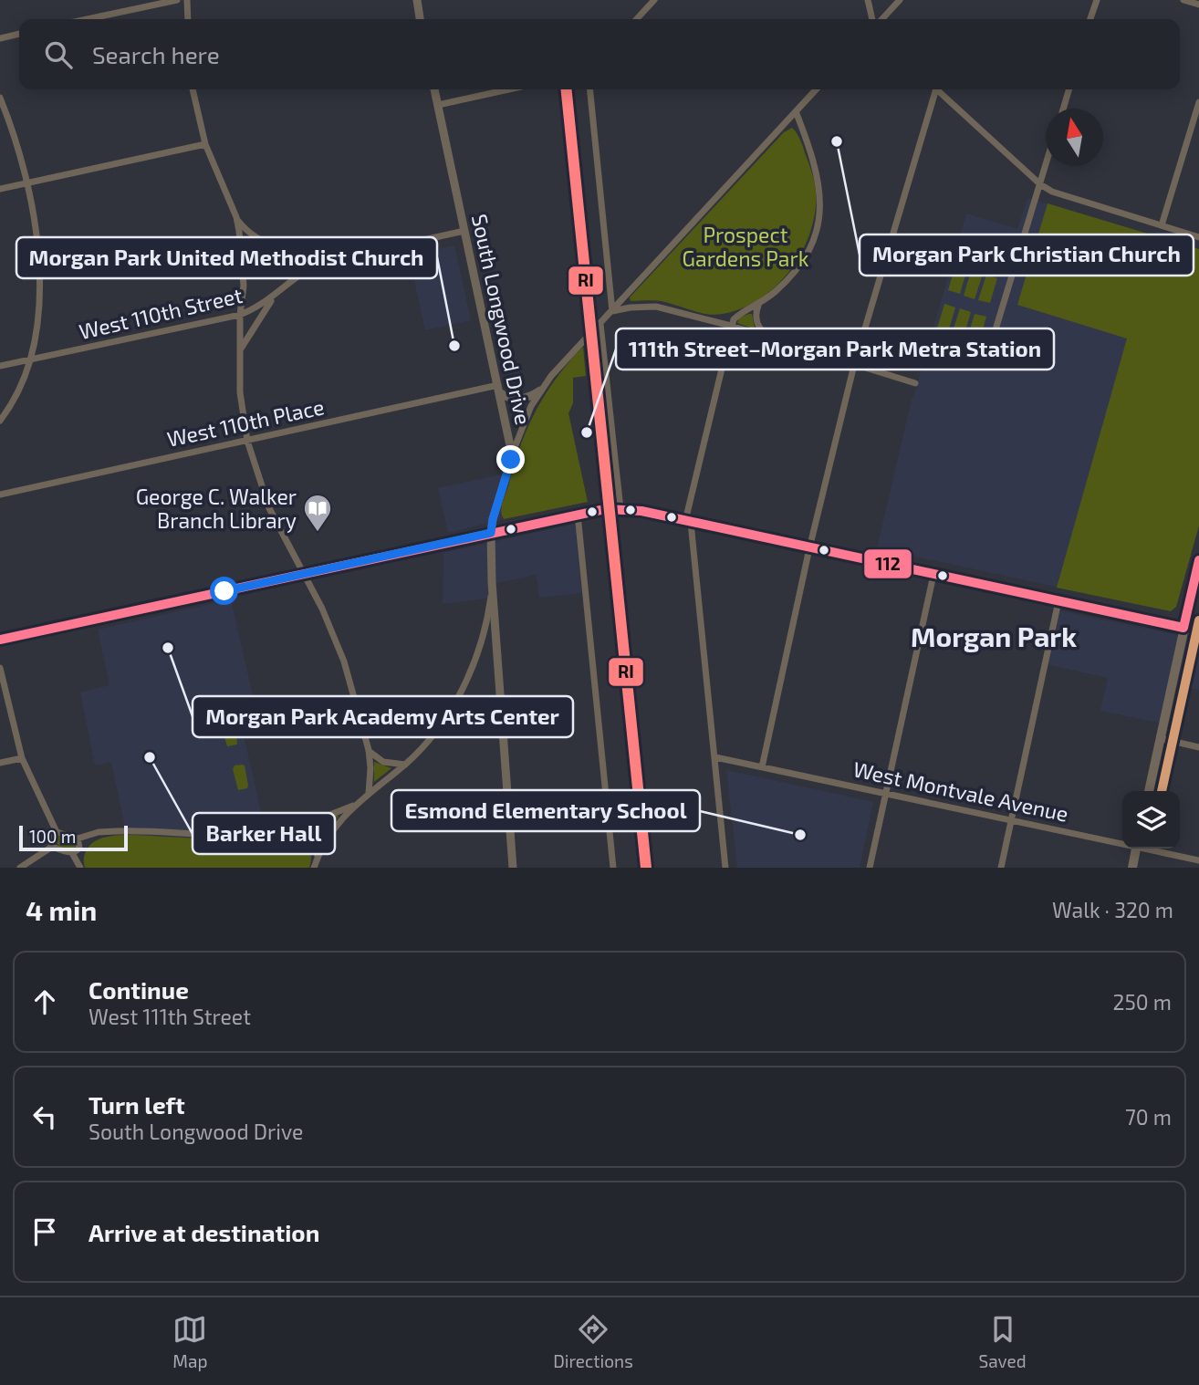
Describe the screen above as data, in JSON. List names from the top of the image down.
{
  "streets": {
    "street": [
      "West 110th Street",
      "South Longwood Drive",
      "West 110th Place",
      "West Montvale Avenue"
    ]
  },
  "crossings": [
    ["West 110th Street", "South Longwood Drive"],
    ["South Longwood Drive", "West 110th Place"]
  ],
  "districts": ["Morgan Park"],
  "parks": ["Prospect Gardens Park"],
  "places": {
    "other": [
      "Morgan Park Christian Church",
      "Morgan Park United Methodist Church",
      "111th Street–Morgan Park Metra Station",
      "Morgan Park Academy Arts Center",
      "Barker Hall",
      "Esmond Elementary School"
    ],
    "library": ["George C. Walker Branch Library"]
  },
  "lines": ["transit line RI", "transit line 112"],
  "scale_bar": "100 m",
  "north": "top",
  "page": {
    "search": "Search here",
    "scale": "100 m",
    "heading": ["4 min", "Walk · 320 m"],
    "list": [
      ["Continue", "West 111th Street", "250 m"],
      ["Turn left", "South Longwood Drive", "70 m"],
      "Arrive at destination"
    ],
    "nav": ["Map", "Directions", "Saved"]
  }
}
